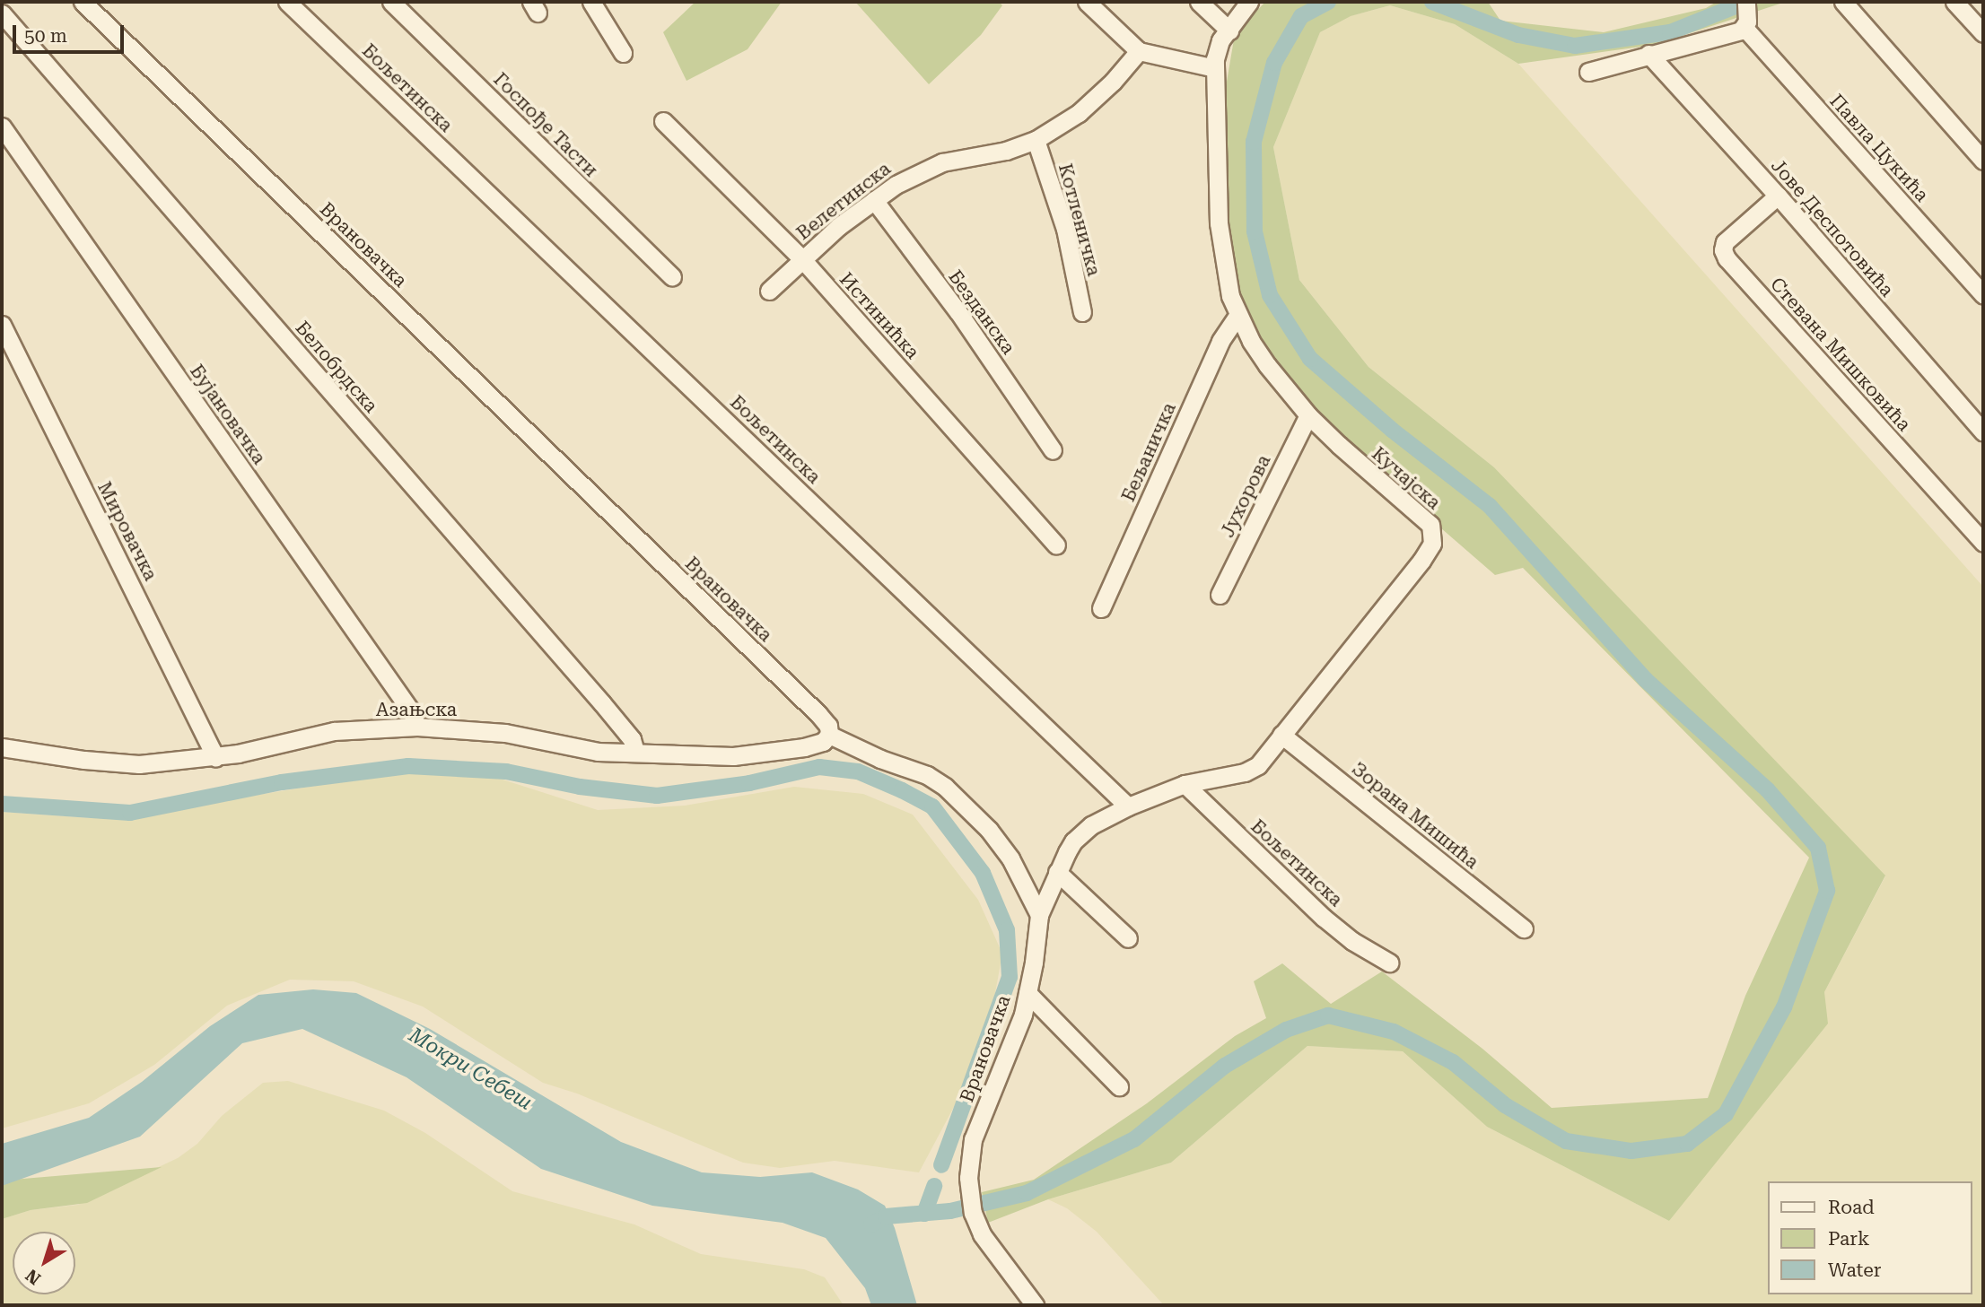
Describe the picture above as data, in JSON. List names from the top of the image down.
{
  "streets": {
    "street": [
      "Бољетинска",
      "Госпође Тасти",
      "Павла Цукића",
      "Велетинска",
      "Котленичка",
      "Јове Деспотовића",
      "Врановачка",
      "Безданска",
      "Истинићка",
      "Стевана Мишковића",
      "Белобрдска",
      "Бујановачка",
      "Бељаничка",
      "Кучајска",
      "Јухорова",
      "Мировачка",
      "Азањска",
      "Зорана Мишића"
    ]
  },
  "crossings": [
    ["Бољетинска", "Кучајска"],
    ["Велетинска", "Котленичка"],
    ["Велетинска", "Безданска"],
    ["Велетинска", "Истинићка"],
    ["Јове Деспотовића", "Стевана Мишковића"],
    ["Врановачка", "Азањска"],
    ["Белобрдска", "Азањска"],
    ["Бујановачка", "Азањска"],
    ["Бељаничка", "Кучајска"],
    ["Кучајска", "Јухорова"],
    ["Кучајска", "Зорана Мишића"],
    ["Мировачка", "Азањска"]
  ],
  "water": ["Мокри Себеш"],
  "legend": ["Road", "Park", "Water"],
  "scale_bar": "50 m",
  "north": "bottom left"
}
